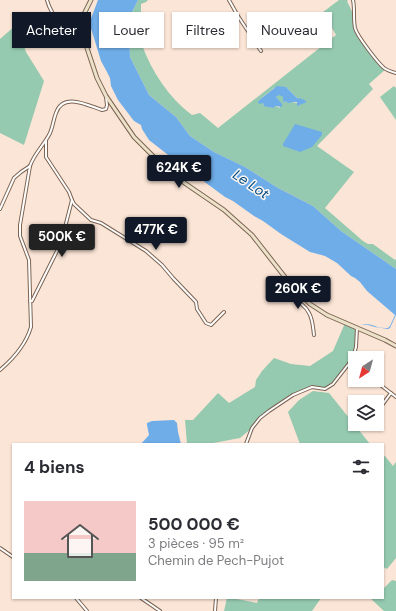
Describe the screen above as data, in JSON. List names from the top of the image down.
{
  "water": ["Le Lot"],
  "north": "bottom left",
  "page": {
    "chip": [
      "Acheter",
      "Louer",
      "Filtres",
      "Nouveau"
    ],
    "price": [
      "624K €",
      "477K €",
      "500K €",
      "260K €"
    ],
    "heading": "4 biens",
    "list": [
      {
        "name": "500 000 €",
        "note": "3 pièces · 95 m² · Chemin de Pech-Pujot"
      }
    ]
  }
}
